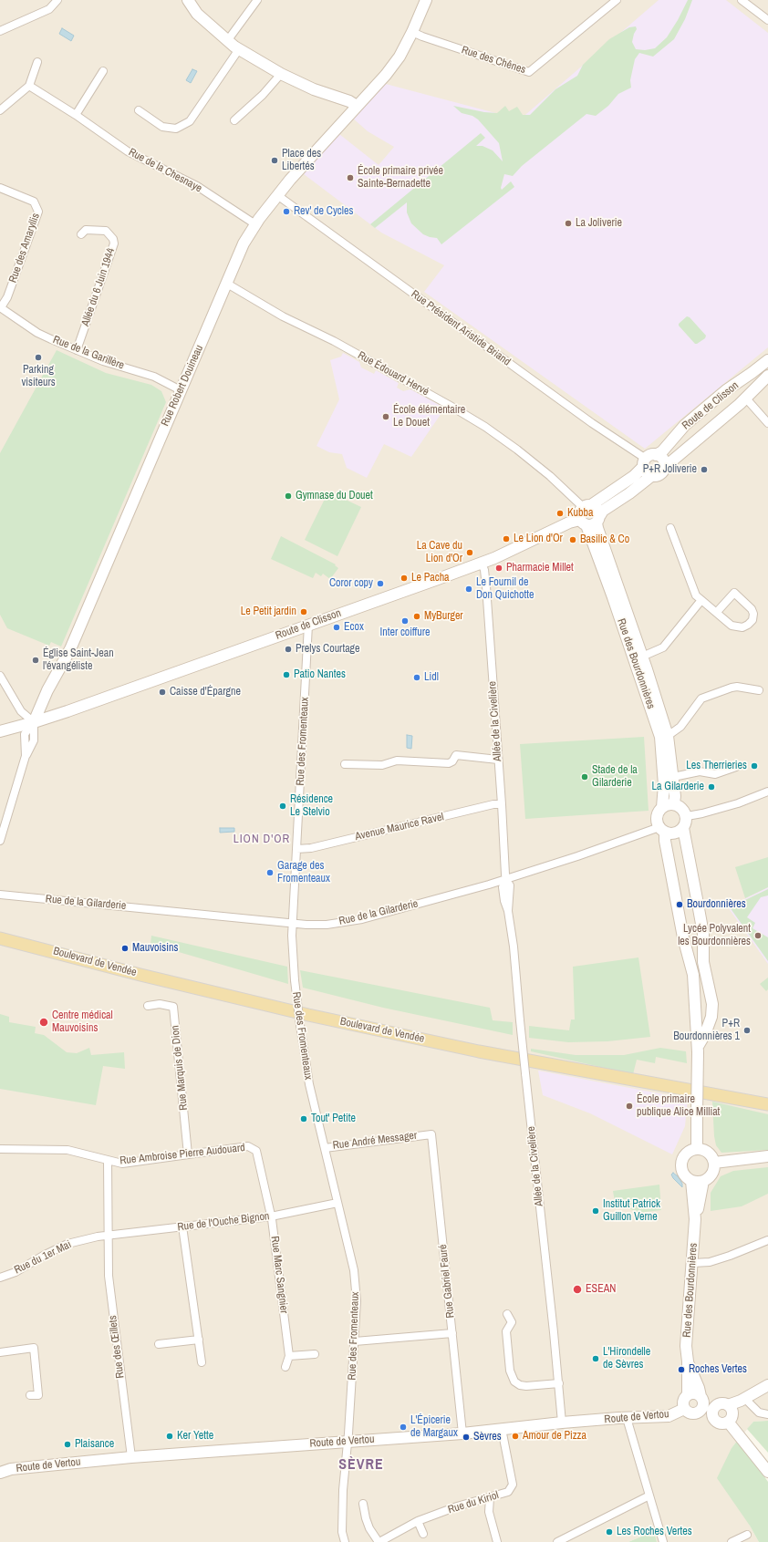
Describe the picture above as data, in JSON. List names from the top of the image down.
{
  "streets": {
    "main road": ["Boulevard de Vendée"],
    "street": [
      "Rue des Chênes",
      "Rue de la Chesnaye",
      "Rue des Amaryllis",
      "Allée du 6 Juin 1944",
      "Rue Président Aristide Briand",
      "Rue de la Garillère",
      "Rue Édouard Hervé",
      "Rue Robert Douineau",
      "Route de Clisson",
      "Rue des Bourdonnières",
      "Allée de la Civelière",
      "Rue des Fromenteaux",
      "Avenue Maurice Ravel",
      "Rue de la Gilarderie",
      "Rue Marquis de Dion",
      "Rue André Messager",
      "Rue Ambroise Pierre Audouard",
      "Rue de l'Ouche Bignon",
      "Rue du 1er Mai",
      "Rue Marc Sangnier",
      "Rue Gabriel Fauré",
      "Rue des Œillets",
      "Route de Vertou",
      "Rue du Kiriol"
    ]
  },
  "crossings": [
    ["Rue des Chênes", "Rue Robert Douineau"],
    ["Rue de la Chesnaye", "Rue Robert Douineau"],
    ["Rue des Amaryllis", "Rue de la Garillère"],
    ["Allée du 6 Juin 1944", "Rue de la Garillère"],
    ["Rue Président Aristide Briand", "Rue Robert Douineau"],
    ["Rue Président Aristide Briand", "Route de Clisson"],
    ["Rue de la Garillère", "Rue Robert Douineau"],
    ["Rue Édouard Hervé", "Rue Robert Douineau"],
    ["Rue Édouard Hervé", "Route de Clisson"],
    ["Rue Robert Douineau", "Route de Clisson"],
    ["Route de Clisson", "Rue des Bourdonnières"],
    ["Route de Clisson", "Allée de la Civelière"],
    ["Route de Clisson", "Rue des Fromenteaux"],
    ["Rue des Bourdonnières", "Rue de la Gilarderie"],
    ["Rue des Bourdonnières", "Route de Vertou"],
    ["Allée de la Civelière", "Avenue Maurice Ravel"],
    ["Allée de la Civelière", "Rue de la Gilarderie"],
    ["Allée de la Civelière", "Route de Vertou"],
    ["Rue des Fromenteaux", "Avenue Maurice Ravel"],
    ["Rue des Fromenteaux", "Rue de la Gilarderie"],
    ["Rue des Fromenteaux", "Rue André Messager"],
    ["Rue des Fromenteaux", "Rue de l'Ouche Bignon"],
    ["Rue des Fromenteaux", "Route de Vertou"],
    ["Rue Marquis de Dion", "Rue Ambroise Pierre Audouard"],
    ["Rue André Messager", "Rue Gabriel Fauré"],
    ["Rue Ambroise Pierre Audouard", "Rue Marc Sangnier"],
    ["Rue Ambroise Pierre Audouard", "Rue des Œillets"],
    ["Rue de l'Ouche Bignon", "Rue du 1er Mai"],
    ["Rue de l'Ouche Bignon", "Rue Marc Sangnier"],
    ["Rue de l'Ouche Bignon", "Rue des Œillets"],
    ["Rue du 1er Mai", "Rue des Œillets"],
    ["Rue Gabriel Fauré", "Route de Vertou"],
    ["Rue des Œillets", "Route de Vertou"],
    ["Route de Vertou", "Rue du Kiriol"]
  ],
  "districts": ["LION D'OR", "SÈVRE"],
  "places": [
    "Place des Libertés",
    "École primaire privée Sainte-Bernadette",
    "Rev' de Cycles",
    "La Joliverie",
    "Parking visiteurs",
    "École élémentaire Le Douet",
    "P+R Joliverie",
    "Gymnase du Douet",
    "Kubba",
    "Le Lion d'Or",
    "Basilic & Co",
    "La Cave du Lion d'Or",
    "Pharmacie Millet",
    "Le Pacha",
    "Coror copy",
    "Le Fournil de Don Quichotte",
    "Le Petit jardin",
    "MyBurger",
    "Inter coiffure",
    "Ecox",
    "Prelys Courtage",
    "Église Saint-Jean l'évangéliste",
    "Patio Nantes",
    "Lidl",
    "Caisse d'Épargne",
    "Les Therrieries",
    "Stade de la Gilarderie",
    "La Gilarderie",
    "Résidence Le Stelvio",
    "Garage des Fromenteaux",
    "Bourdonnières",
    "Lycée Polyvalent les Bourdonnières",
    "Mauvoisins",
    "Centre médical Mauvoisins",
    "P+R Bourdonnières 1",
    "École primaire publique Alice Milliat",
    "Tout' Petite",
    "Institut Patrick Guillon Verne",
    "ESEAN",
    "L'Hirondelle de Sèvres",
    "Roches Vertes",
    "L'Épicerie de Margaux",
    "Ker Yette",
    "Amour de Pizza",
    "Sèvres",
    "Plaisance",
    "Les Roches Vertes"
  ]
}
